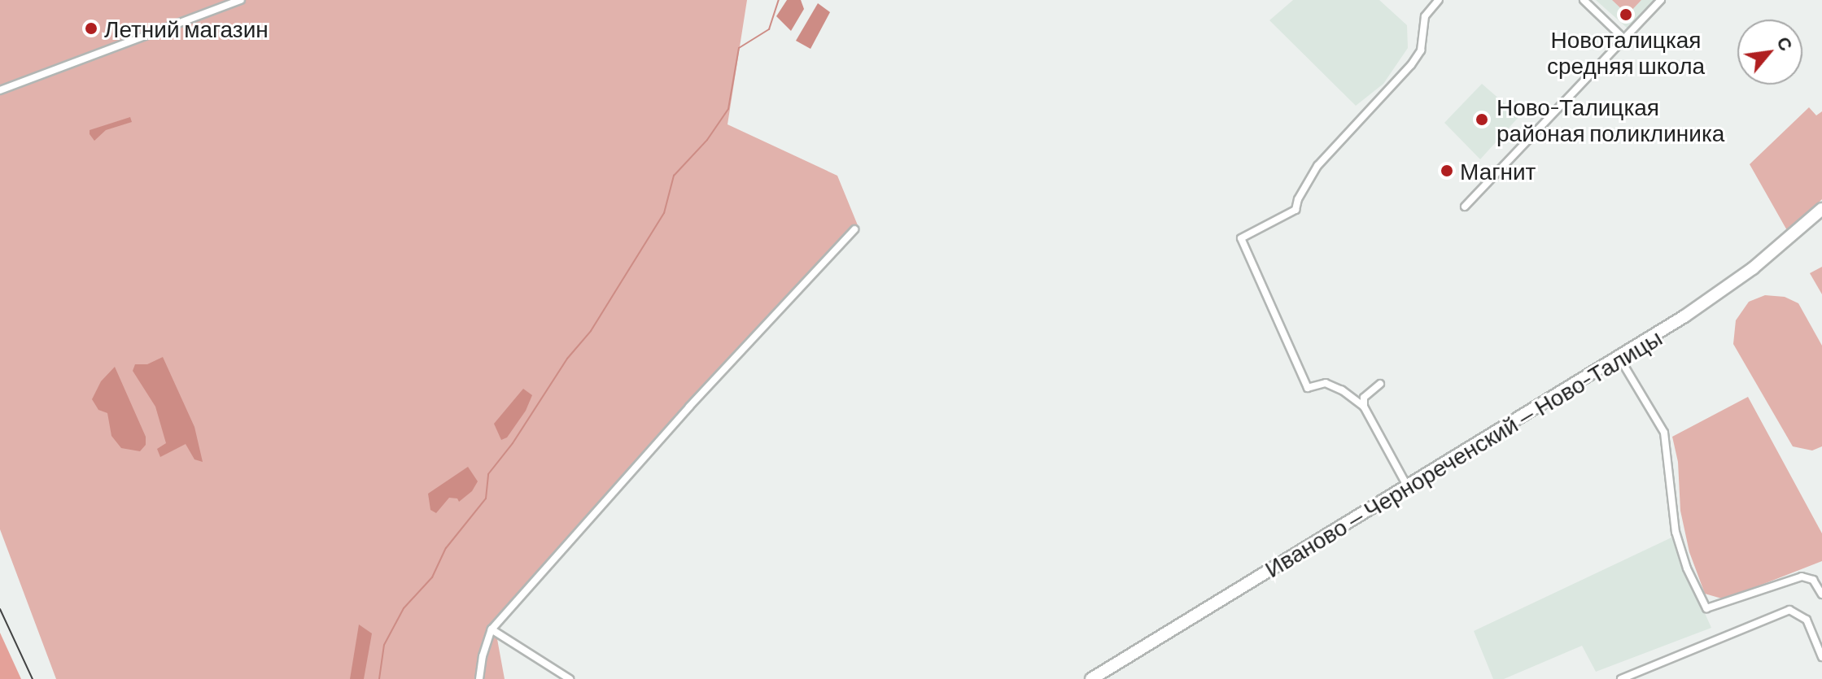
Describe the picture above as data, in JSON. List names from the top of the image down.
{
  "streets": {
    "main road": ["Иваново — Чернореченский — Ново-Талицы"]
  },
  "places": [
    "Новоталицкая средняя школа",
    "Летний магазин",
    "Ново-Талицкая районая поликлиника",
    "Магнит"
  ],
  "north": "top right"
}
